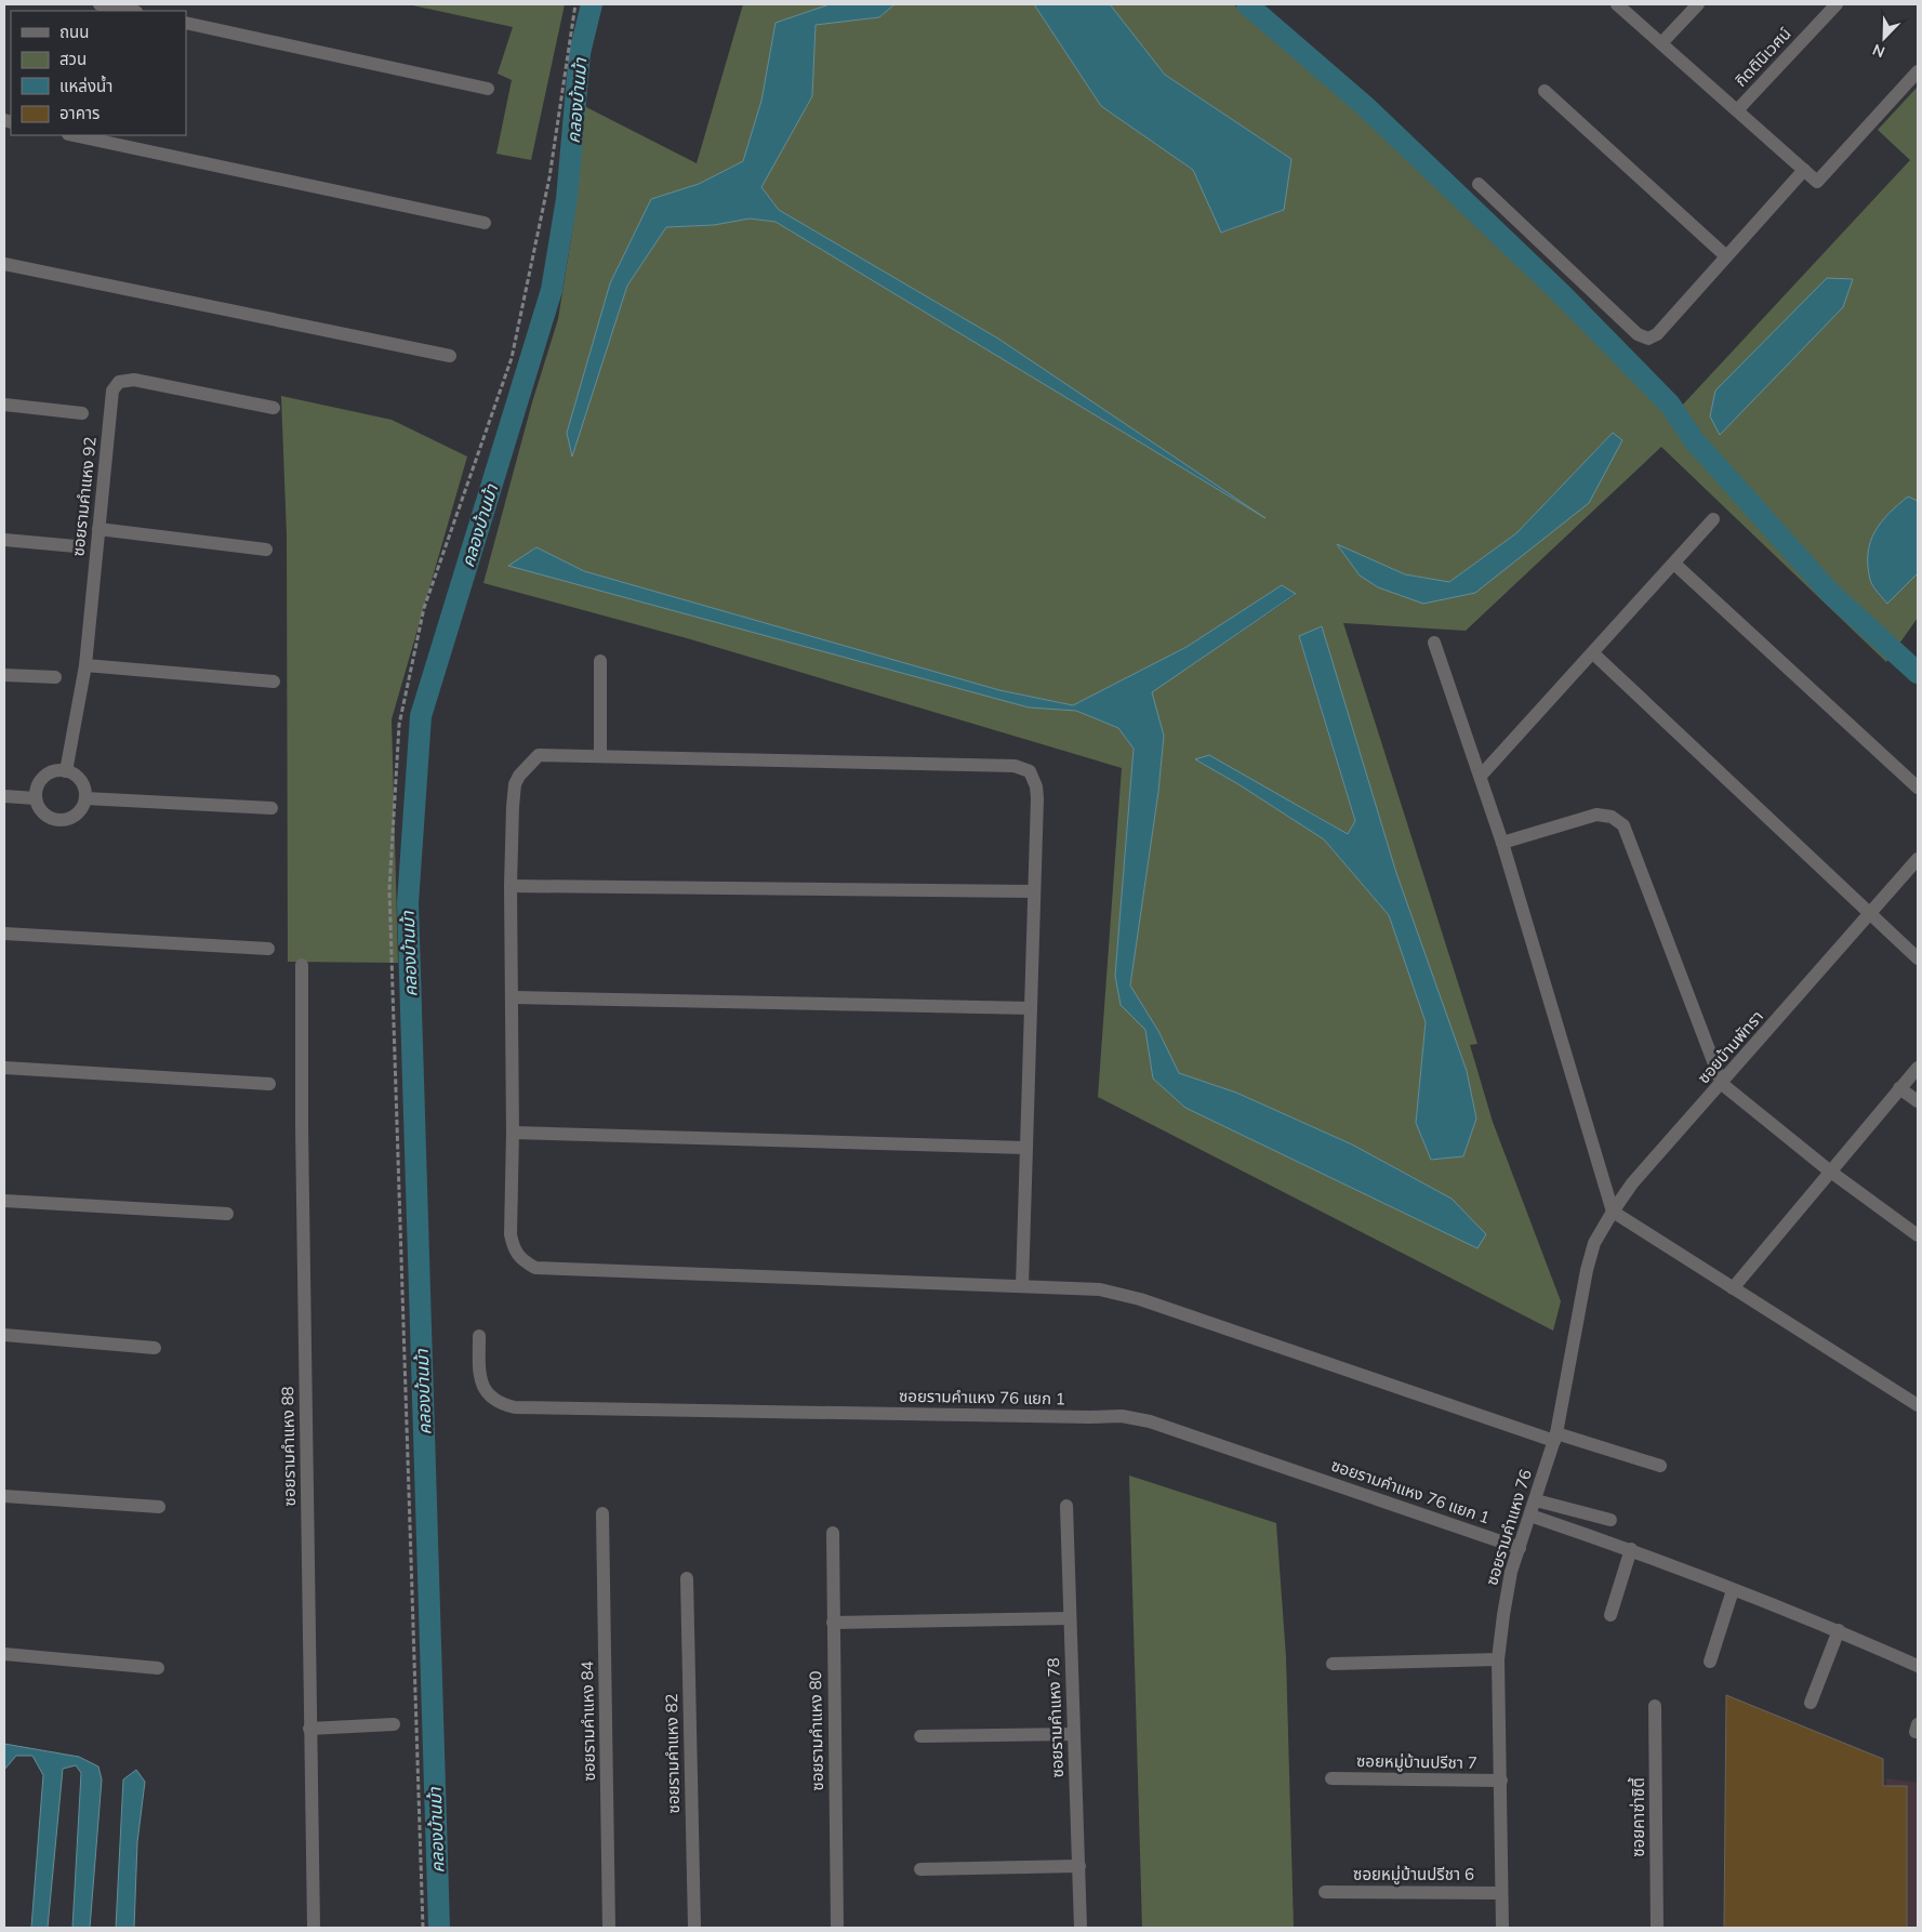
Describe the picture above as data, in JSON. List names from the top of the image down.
{
  "streets": {
    "street": [
      "กิตตินิเวศน์",
      "ซอยรามคําแหง 92",
      "ซอยบ้านพัทรา",
      "ซอยรามคำแหง 76 แยก 1",
      "ซอยรามคำแหง 88",
      "ซอยรามคำแหง 76",
      "ซอยรามคำแหง 78",
      "ซอยรามคำแหง 84",
      "ซอยรามคำแหง 80",
      "ซอยรามคำแหง 82",
      "ซอยหมู่บ้านปรีชา 7",
      "ซอยคาซ่าซิตี้",
      "ซอยหมู่บ้านปรีชา 6"
    ]
  },
  "crossings": [
    ["ซอยบ้านพัทรา", "ซอยรามคำแหง 76"],
    ["ซอยรามคำแหง 76 แยก 1", "ซอยรามคำแหง 76"],
    ["ซอยรามคำแหง 76", "ซอยหมู่บ้านปรีชา 7"],
    ["ซอยรามคำแหง 76", "ซอยหมู่บ้านปรีชา 6"]
  ],
  "water": ["คลองบ้านม้า"],
  "legend": [
    "ถนน",
    "สวน",
    "แหล่งน้ำ",
    "อาคาร"
  ],
  "north": "bottom left"
}
